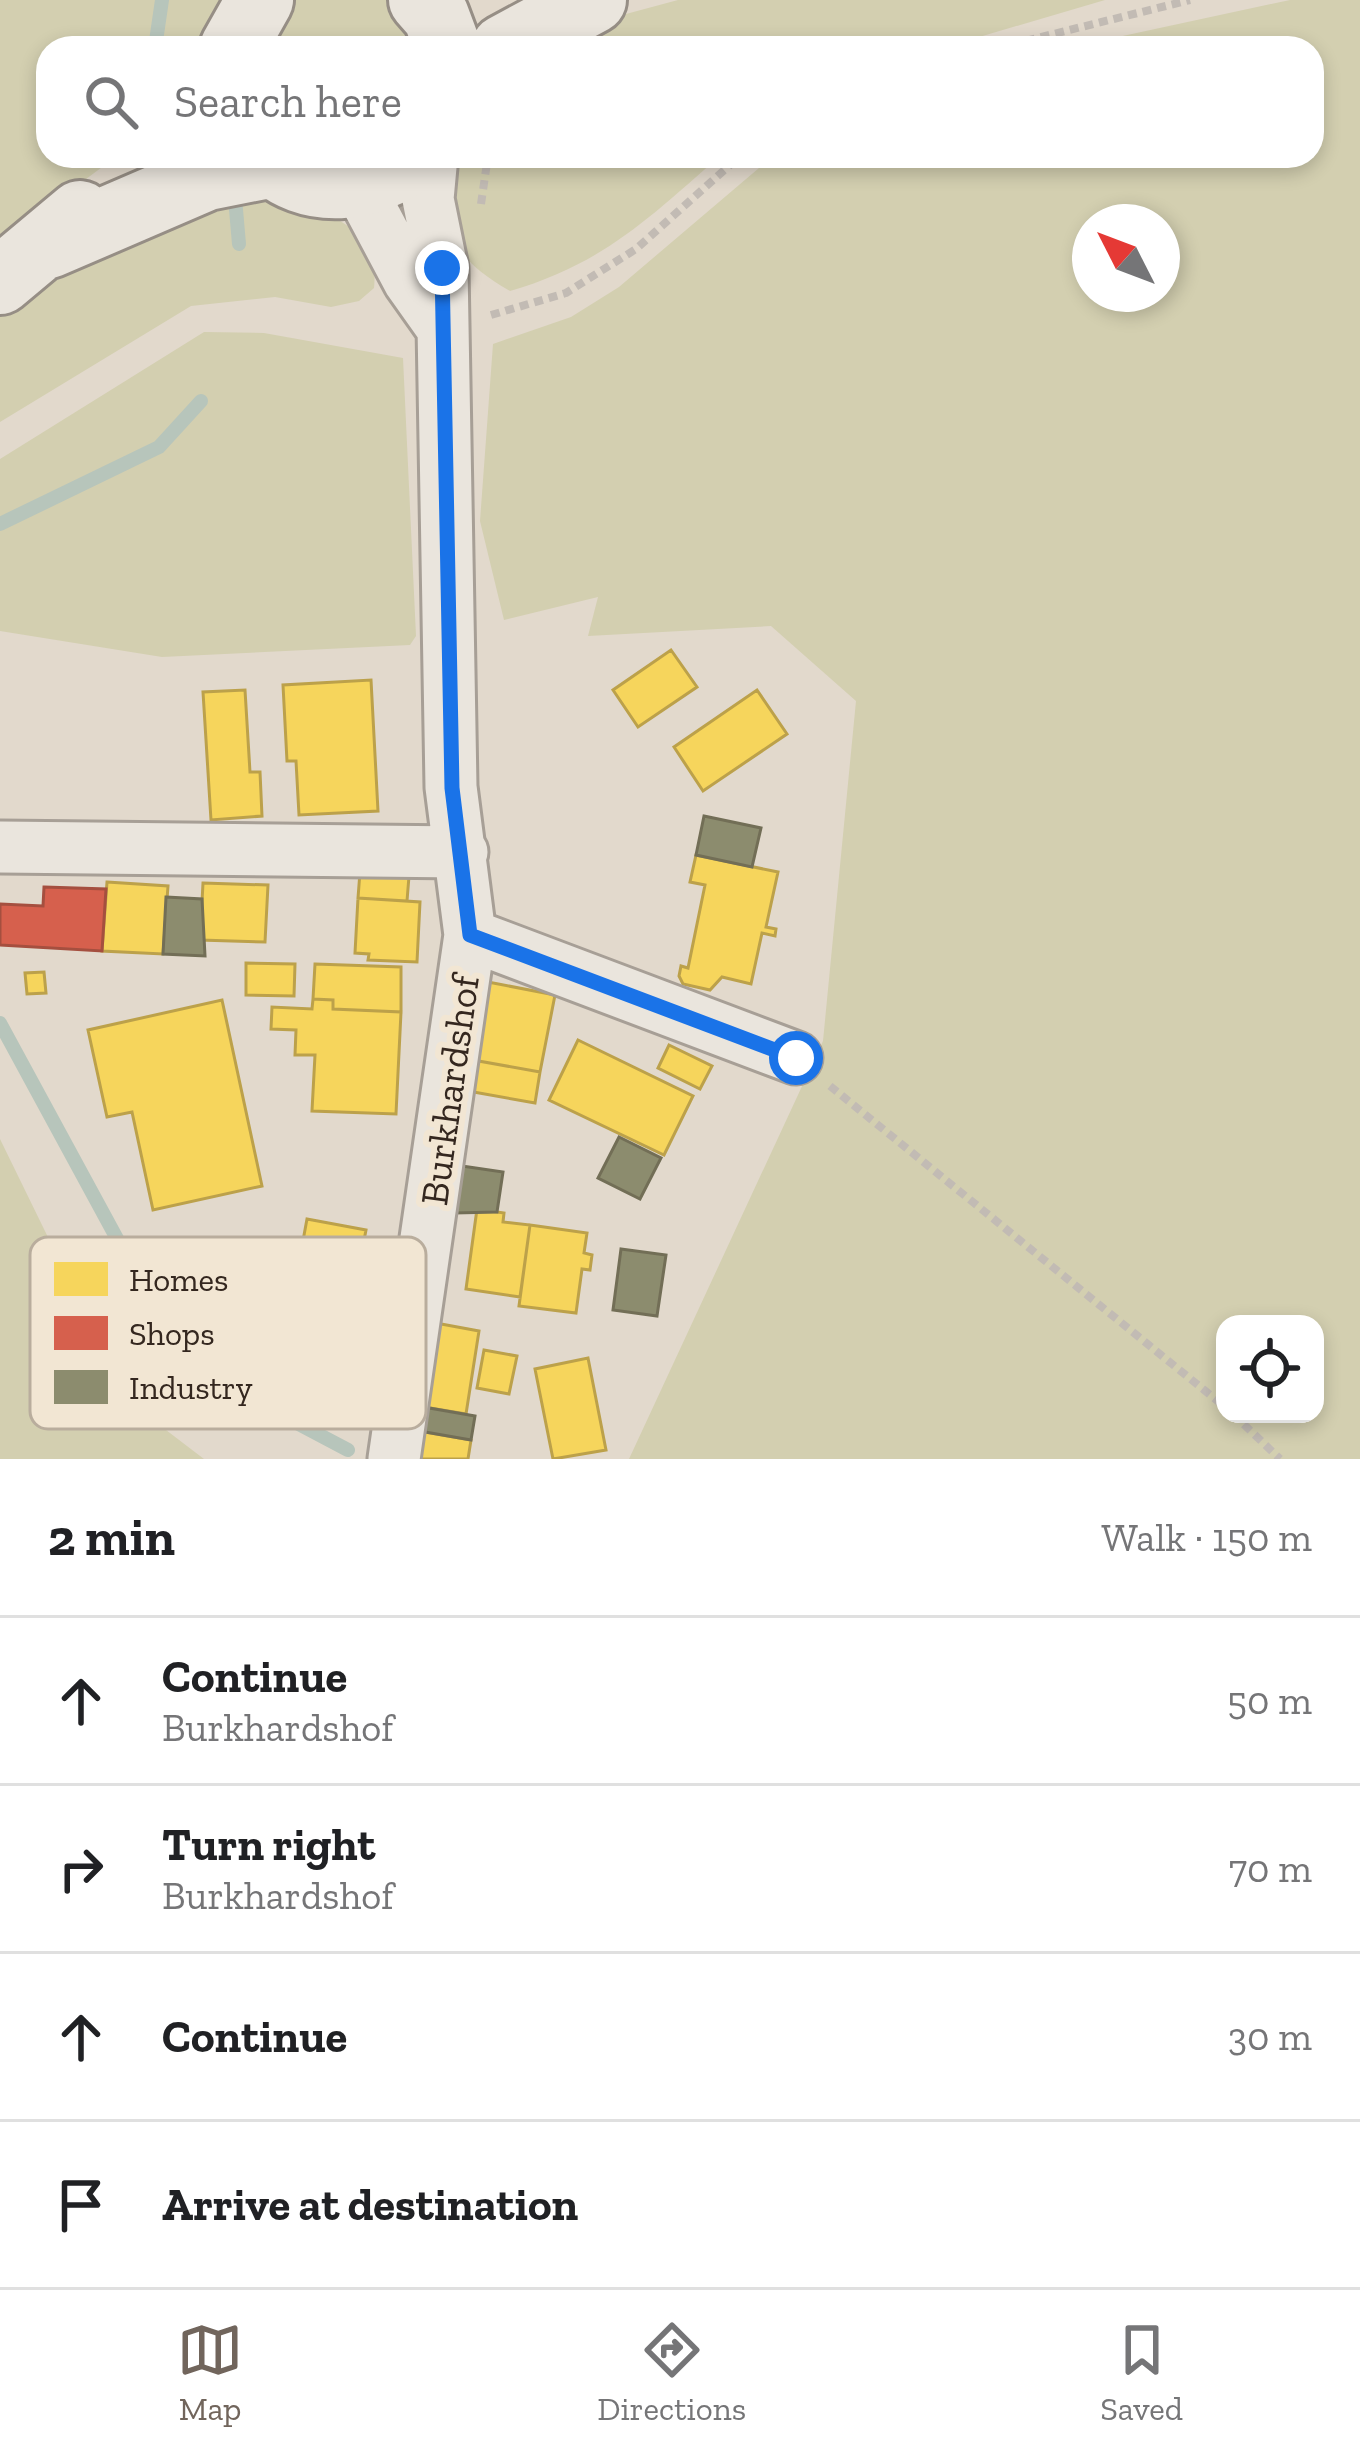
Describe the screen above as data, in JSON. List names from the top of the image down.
{
  "streets": {
    "street": ["Burkhardshof"]
  },
  "legend": ["Homes", "Shops", "Industry"],
  "north": "top left",
  "page": {
    "search": "Search here",
    "heading": ["2 min", "Walk · 150 m"],
    "list": [
      ["Continue", "Burkhardshof", "50 m"],
      ["Turn right", "Burkhardshof", "70 m"],
      ["Continue", "30 m"],
      "Arrive at destination"
    ],
    "nav": ["Map", "Directions", "Saved"]
  }
}
